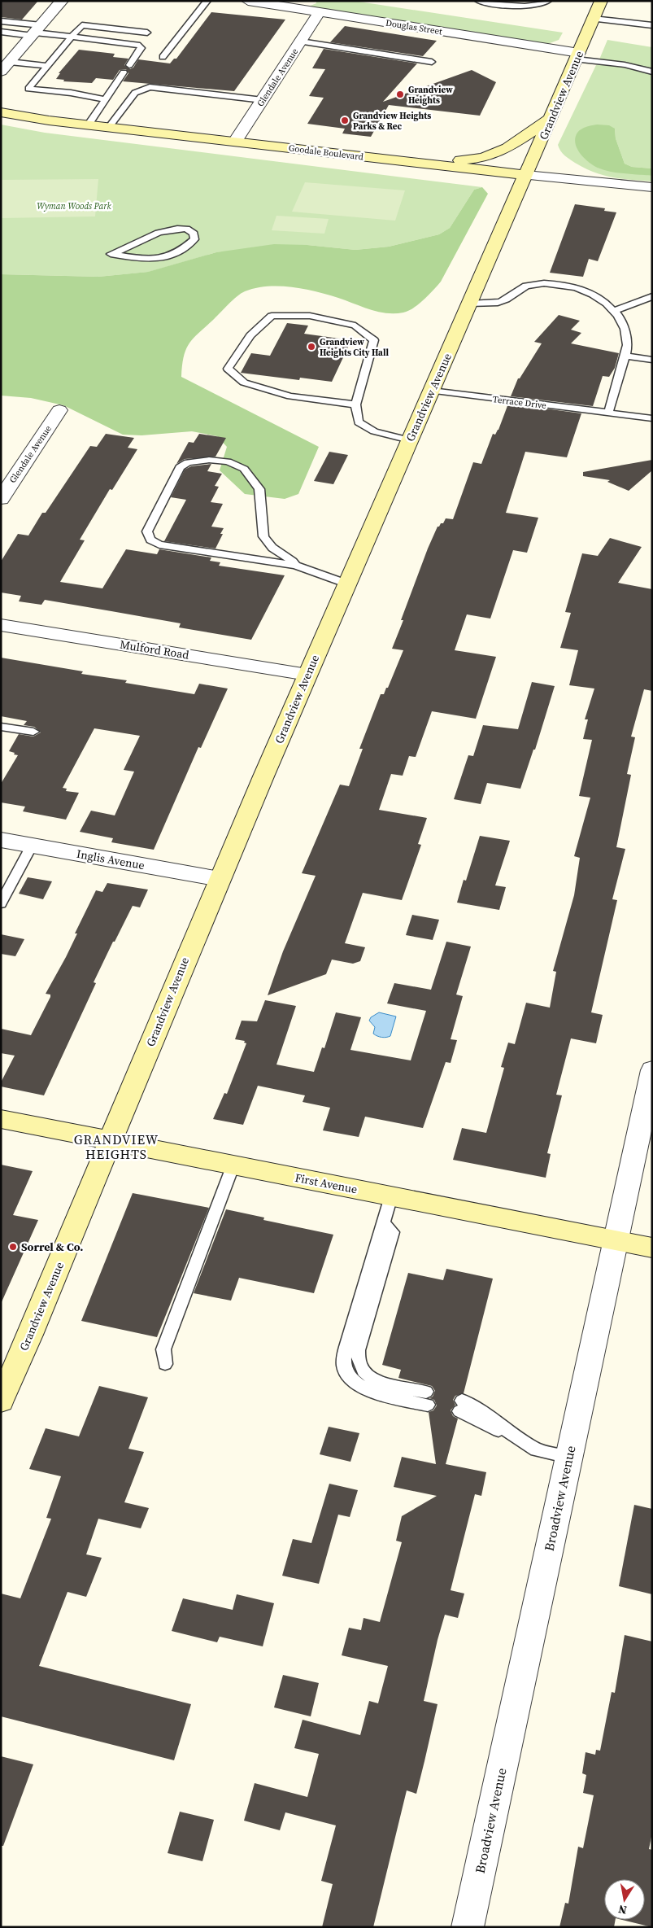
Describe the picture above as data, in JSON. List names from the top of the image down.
{
  "streets": {
    "main road": ["Grandview Avenue", "Goodale Boulevard", "First Avenue"],
    "street": [
      "Douglas Street",
      "Glendale Avenue",
      "Mulford Road",
      "Inglis Avenue",
      "Broadview Avenue"
    ],
    "lane": ["Terrace Drive"]
  },
  "crossings": [
    ["Douglas Street", "Glendale Avenue"],
    ["Douglas Street", "Grandview Avenue"],
    ["Glendale Avenue", "Goodale Boulevard"],
    ["Grandview Avenue", "Goodale Boulevard"],
    ["Grandview Avenue", "Terrace Drive"],
    ["Grandview Avenue", "Mulford Road"],
    ["Grandview Avenue", "Inglis Avenue"],
    ["Grandview Avenue", "First Avenue"],
    ["First Avenue", "Broadview Avenue"]
  ],
  "districts": ["GRANDVIEW HEIGHTS"],
  "parks": ["Wyman Woods Park"],
  "places": [
    "Grandview Heights",
    "Grandview Heights Parks & Rec",
    "Grandview Heights City Hall",
    "Sorrel & Co."
  ],
  "north": "bottom"
}
